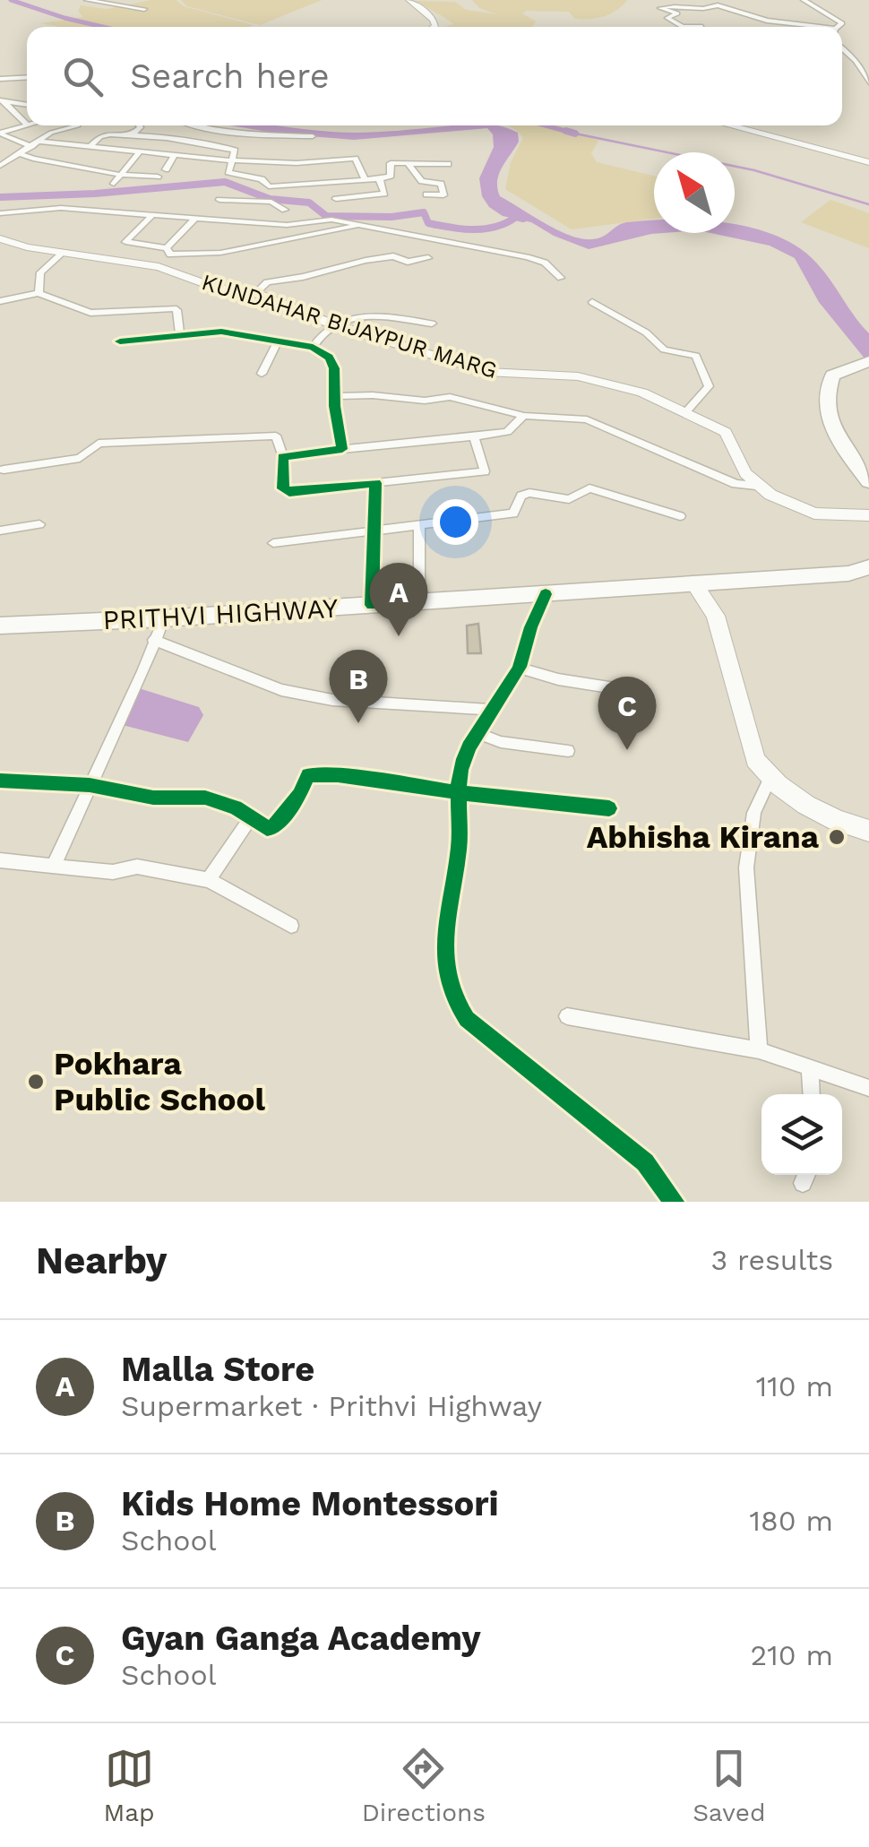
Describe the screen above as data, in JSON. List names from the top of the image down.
{
  "streets": {
    "highway": ["PRITHVI HIGHWAY"],
    "main road": ["KUNDAHAR BIJAYPUR MARG"]
  },
  "places": ["Abhisha Kirana", "Pokhara Public School"],
  "north": "top left",
  "page": {
    "search": "Search here",
    "pins": ["A", "B", "C"],
    "heading": ["Nearby", "3 results"],
    "list": [
      {
        "mark": "A",
        "name": "Malla Store",
        "note": "Supermarket · Prithvi Highway",
        "value": "110 m"
      },
      {
        "mark": "B",
        "name": "Kids Home Montessori",
        "note": "School",
        "value": "180 m"
      },
      {
        "mark": "C",
        "name": "Gyan Ganga Academy",
        "note": "School",
        "value": "210 m"
      }
    ],
    "nav": ["Map", "Directions", "Saved"]
  }
}
